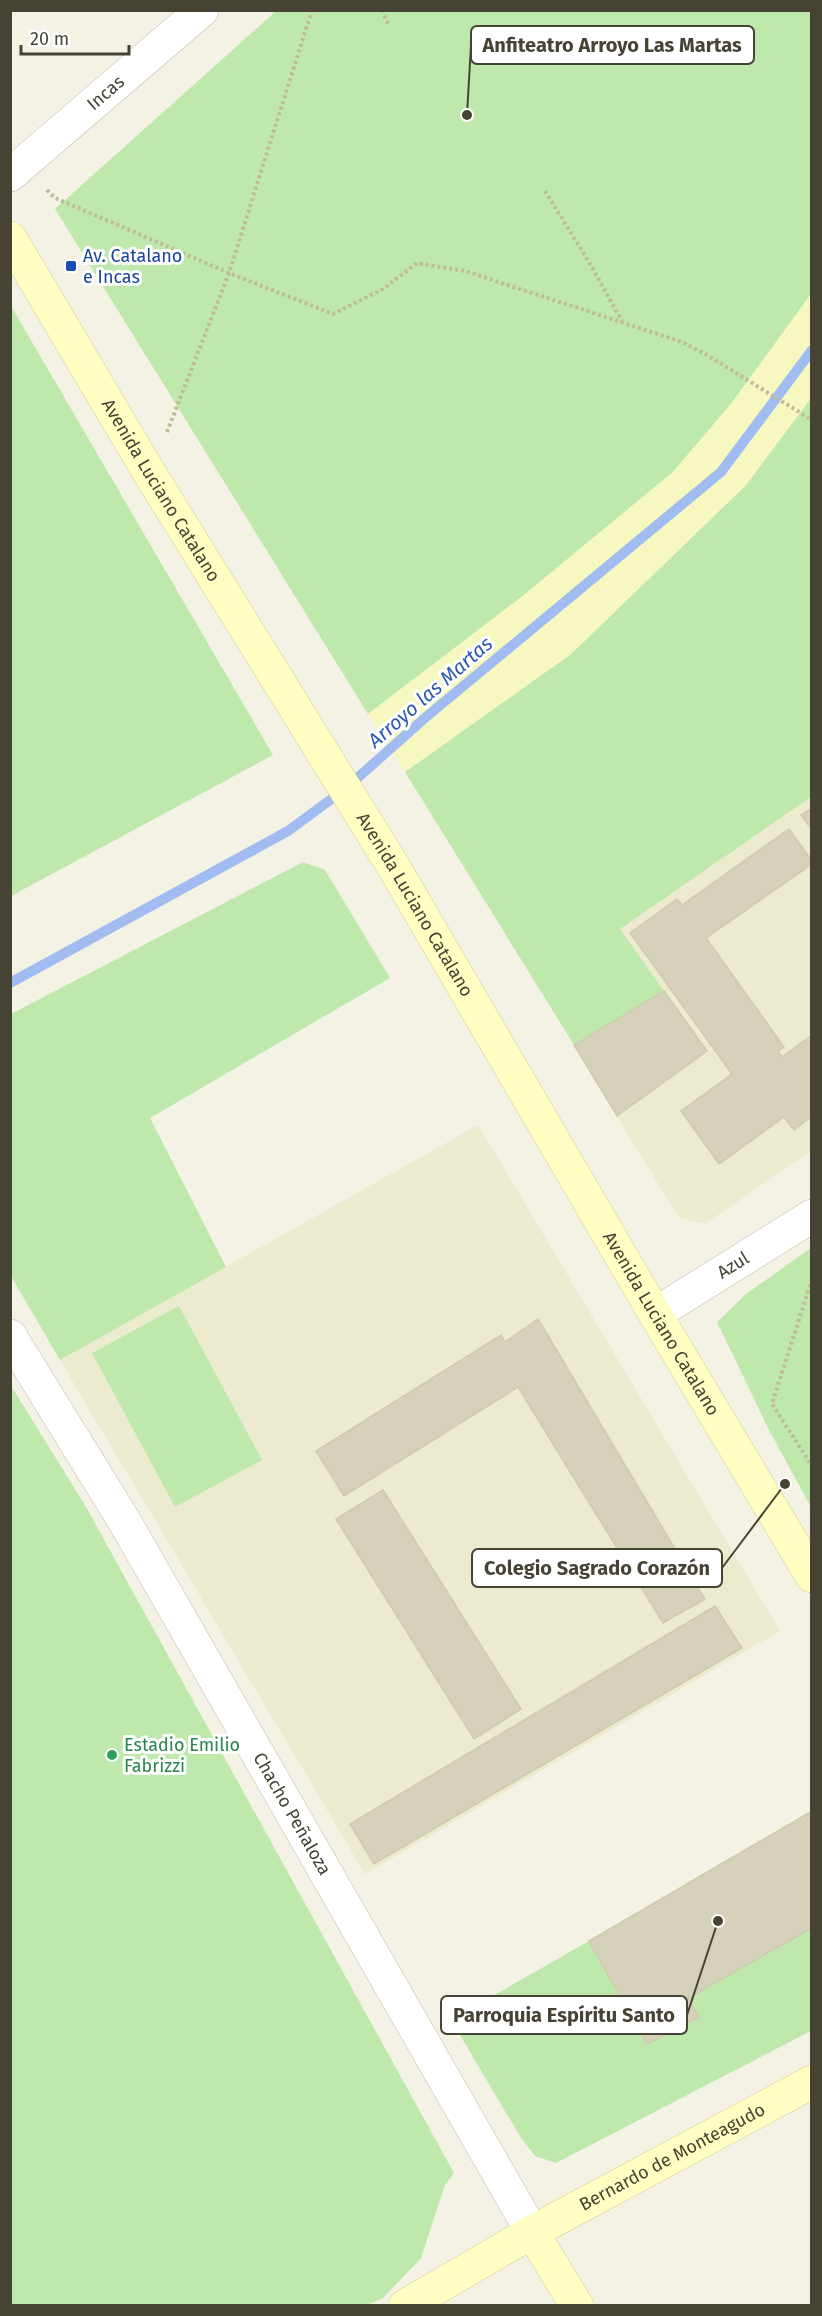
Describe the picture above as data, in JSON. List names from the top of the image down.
{
  "streets": {
    "main road": ["Avenida Luciano Catalano", "Bernardo de Monteagudo"],
    "street": ["Incas", "Azul", "Chacho Peñaloza"]
  },
  "crossings": [
    ["Avenida Luciano Catalano", "Azul"],
    ["Chacho Peñaloza", "Bernardo de Monteagudo"]
  ],
  "water": ["Arroyo las Martas"],
  "places": {
    "other": [
      "Anfiteatro Arroyo Las Martas",
      "Colegio Sagrado Corazón",
      "Estadio Emilio Fabrizzi",
      "Parroquia Espíritu Santo"
    ],
    "transit": ["Av. Catalano e Incas"]
  },
  "scale_bar": "20 m"
}
